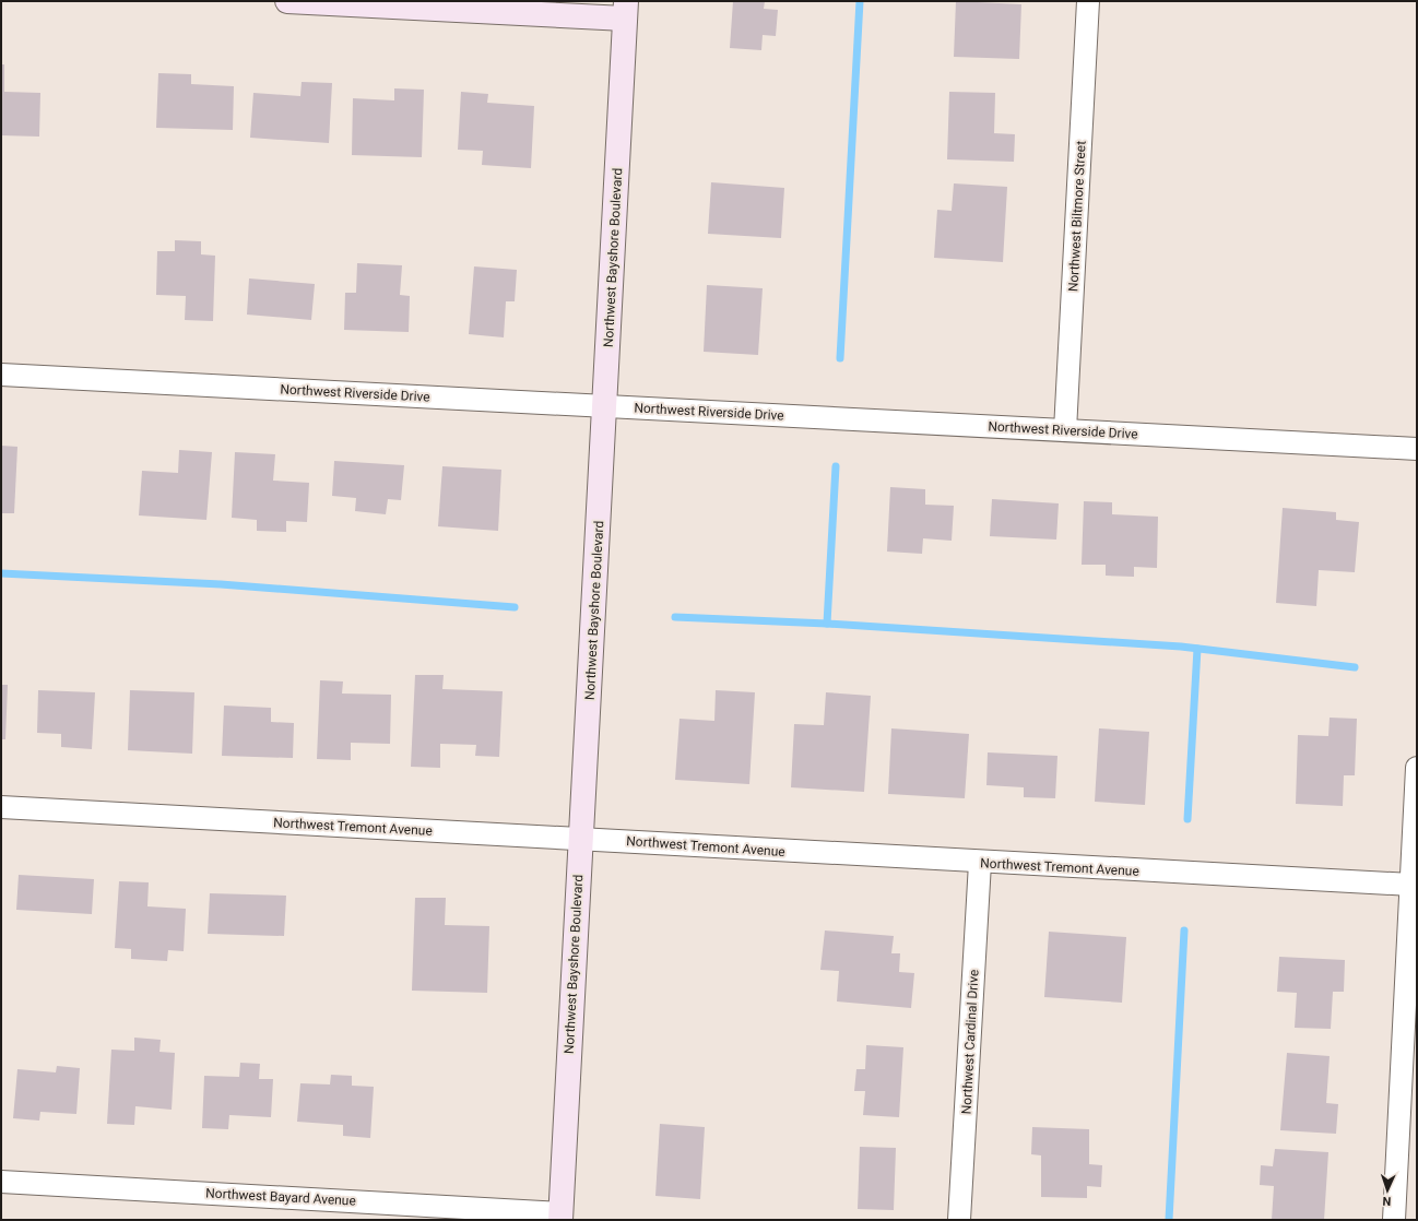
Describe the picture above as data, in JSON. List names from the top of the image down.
{
  "streets": {
    "main road": ["Northwest Bayshore Boulevard"],
    "street": [
      "Northwest Biltmore Street",
      "Northwest Riverside Drive",
      "Northwest Tremont Avenue",
      "Northwest Cardinal Drive",
      "Northwest Bayard Avenue"
    ]
  },
  "crossings": [
    ["Northwest Biltmore Street", "Northwest Riverside Drive"],
    ["Northwest Bayshore Boulevard", "Northwest Riverside Drive"],
    ["Northwest Bayshore Boulevard", "Northwest Tremont Avenue"],
    ["Northwest Bayshore Boulevard", "Northwest Bayard Avenue"],
    ["Northwest Tremont Avenue", "Northwest Cardinal Drive"]
  ],
  "north": "bottom"
}
